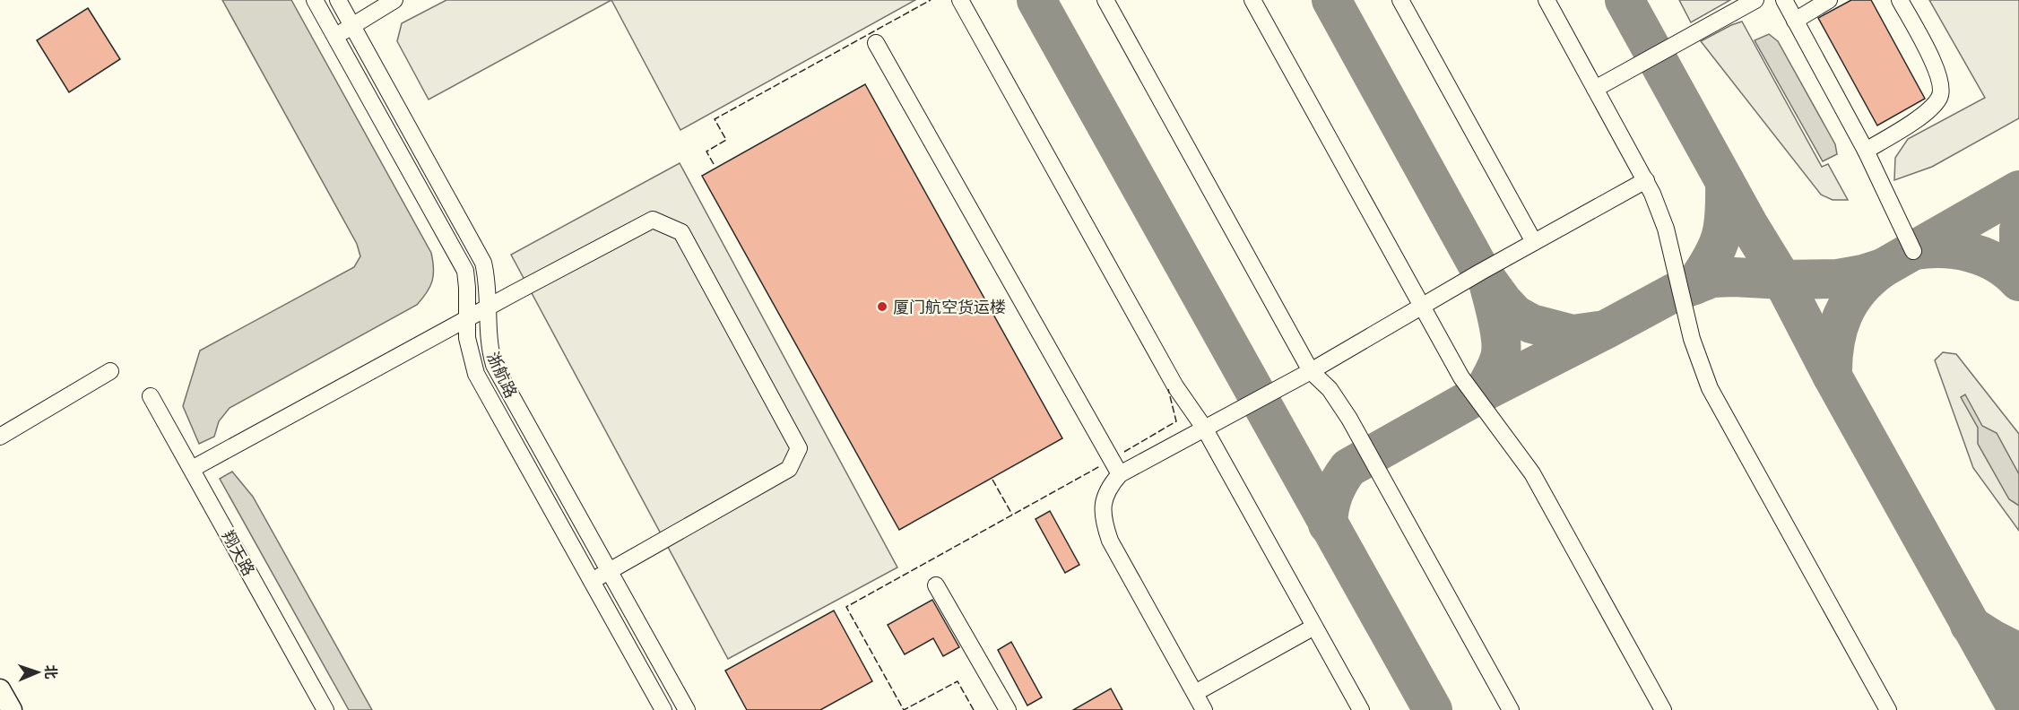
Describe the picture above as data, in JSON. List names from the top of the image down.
{
  "streets": {
    "street": ["浙航路", "翔天路"]
  },
  "places": ["厦门航空货运楼"],
  "north": "right"
}
